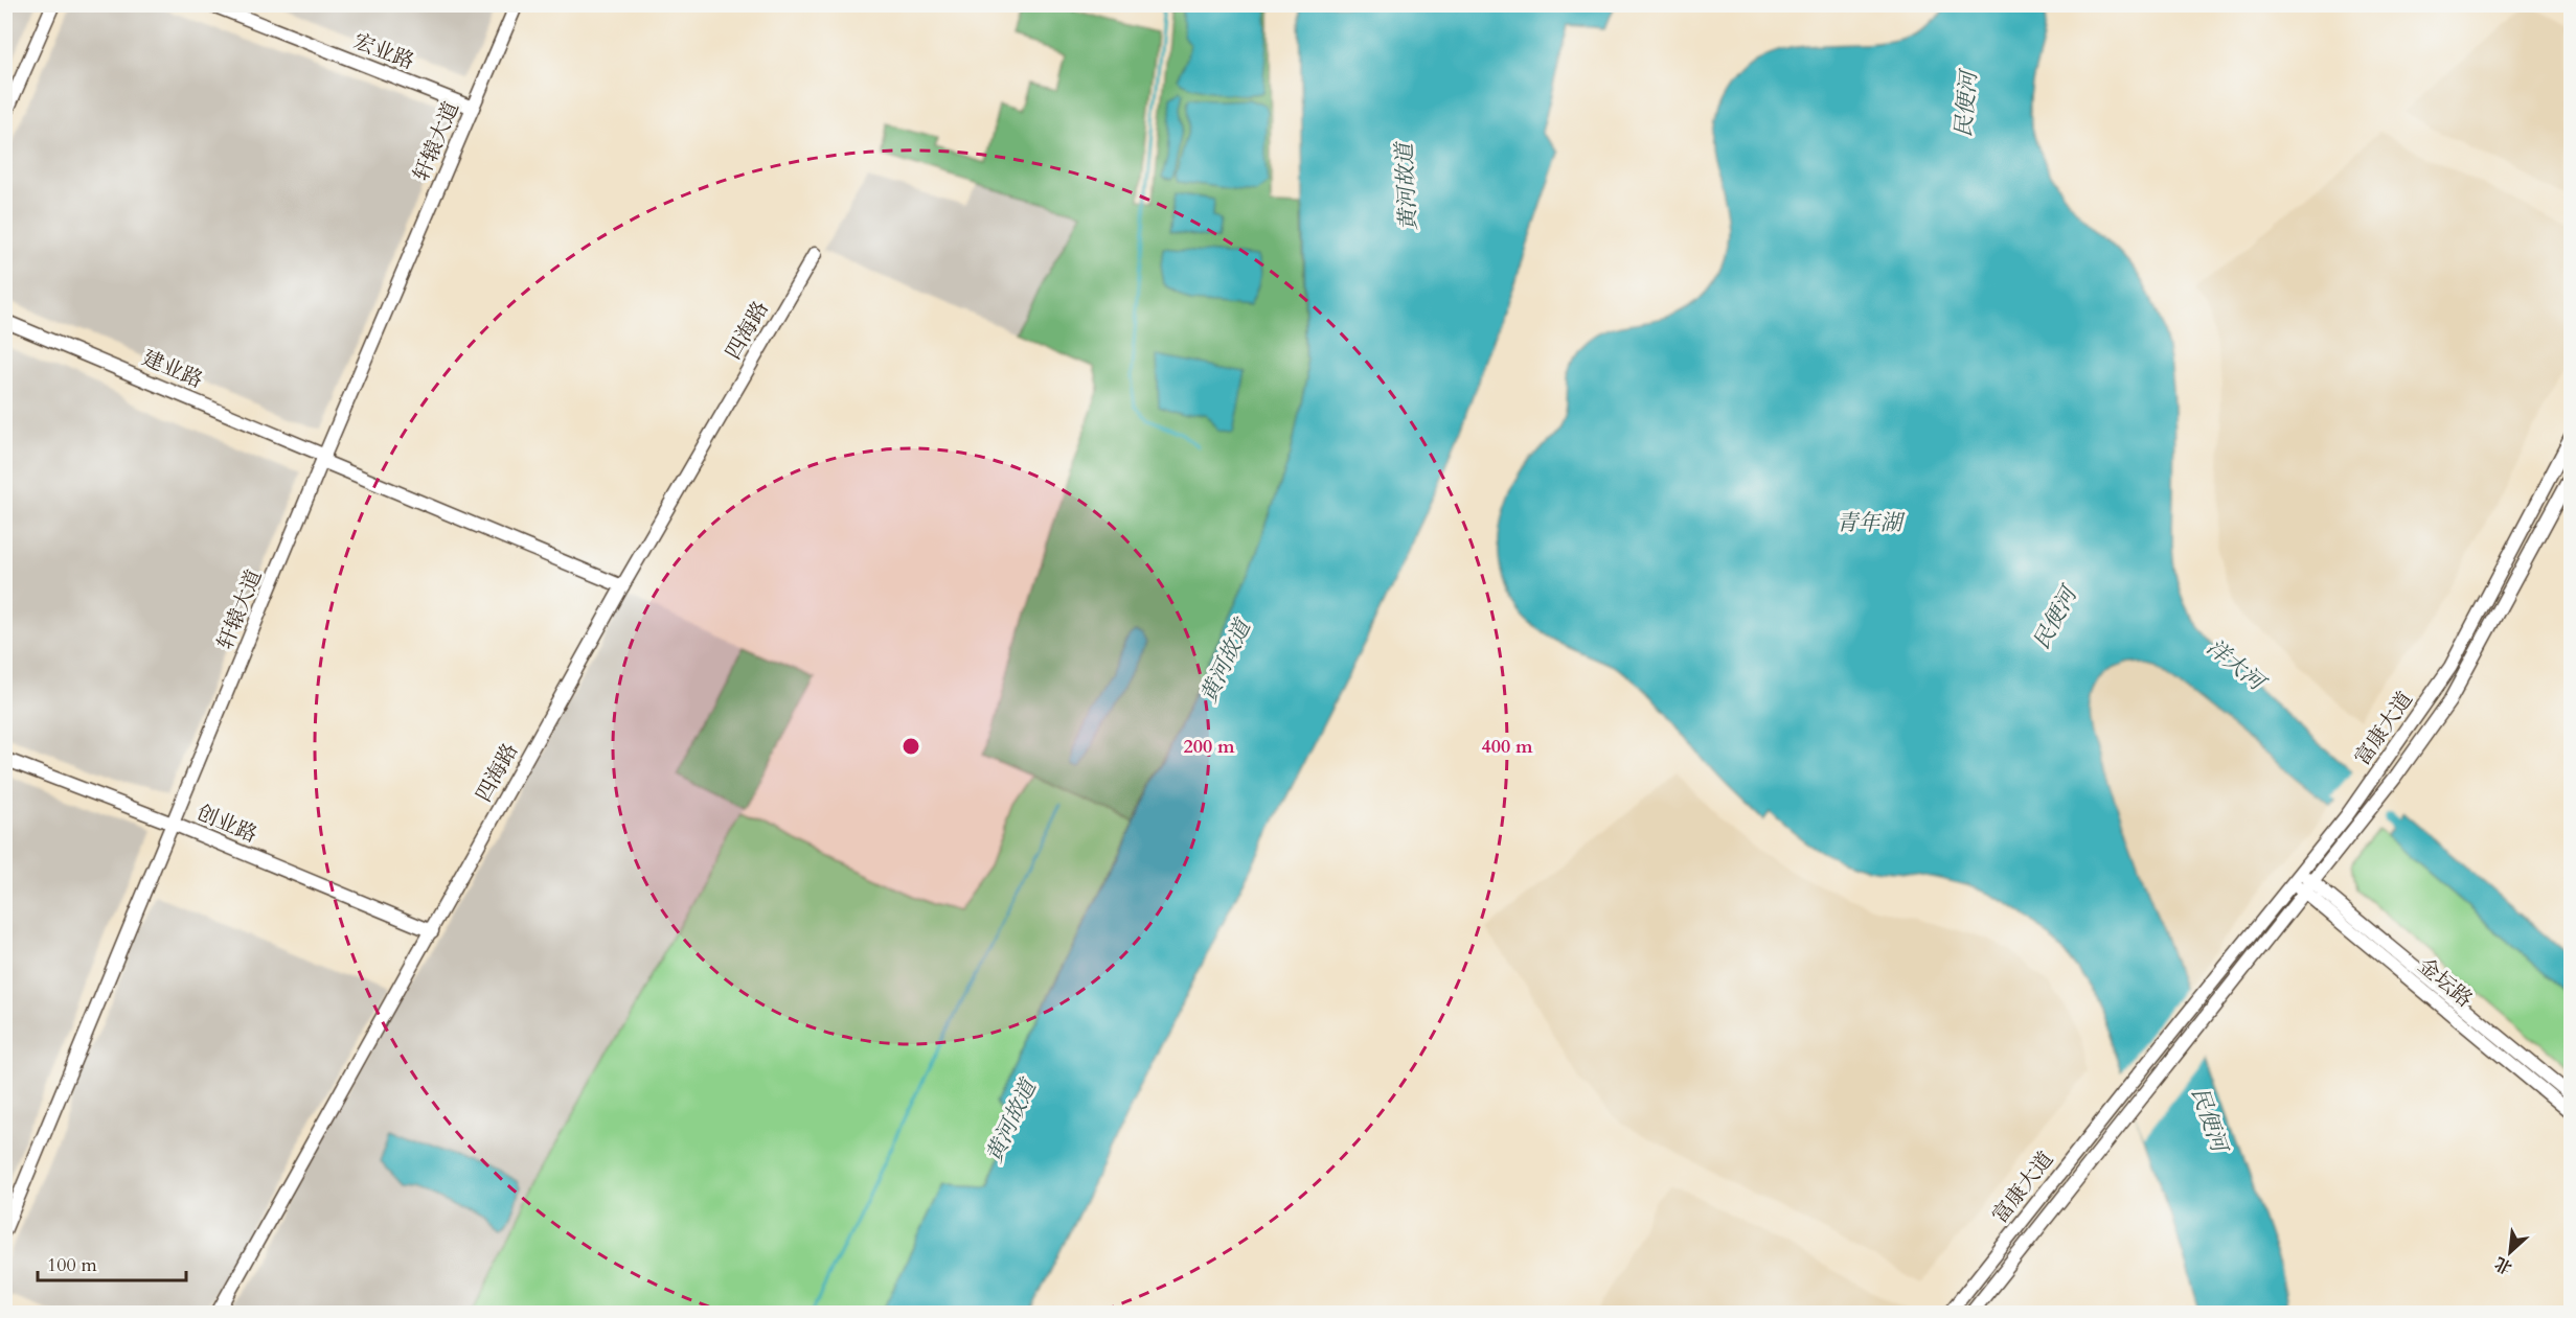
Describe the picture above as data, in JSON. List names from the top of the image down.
{
  "streets": {
    "street": [
      "宏业路",
      "轩辕大道",
      "四海路",
      "建业路",
      "富康大道",
      "创业路",
      "金坛路"
    ]
  },
  "crossings": [
    ["宏业路", "轩辕大道"],
    ["轩辕大道", "建业路"],
    ["轩辕大道", "创业路"],
    ["四海路", "建业路"],
    ["四海路", "创业路"],
    ["富康大道", "金坛路"]
  ],
  "water": [
    "民便河",
    "黄河故道",
    "青年湖",
    "洋大河"
  ],
  "scale_bar": "100 m",
  "north": "bottom left",
  "rings": ["200 m", "400 m"]
}
